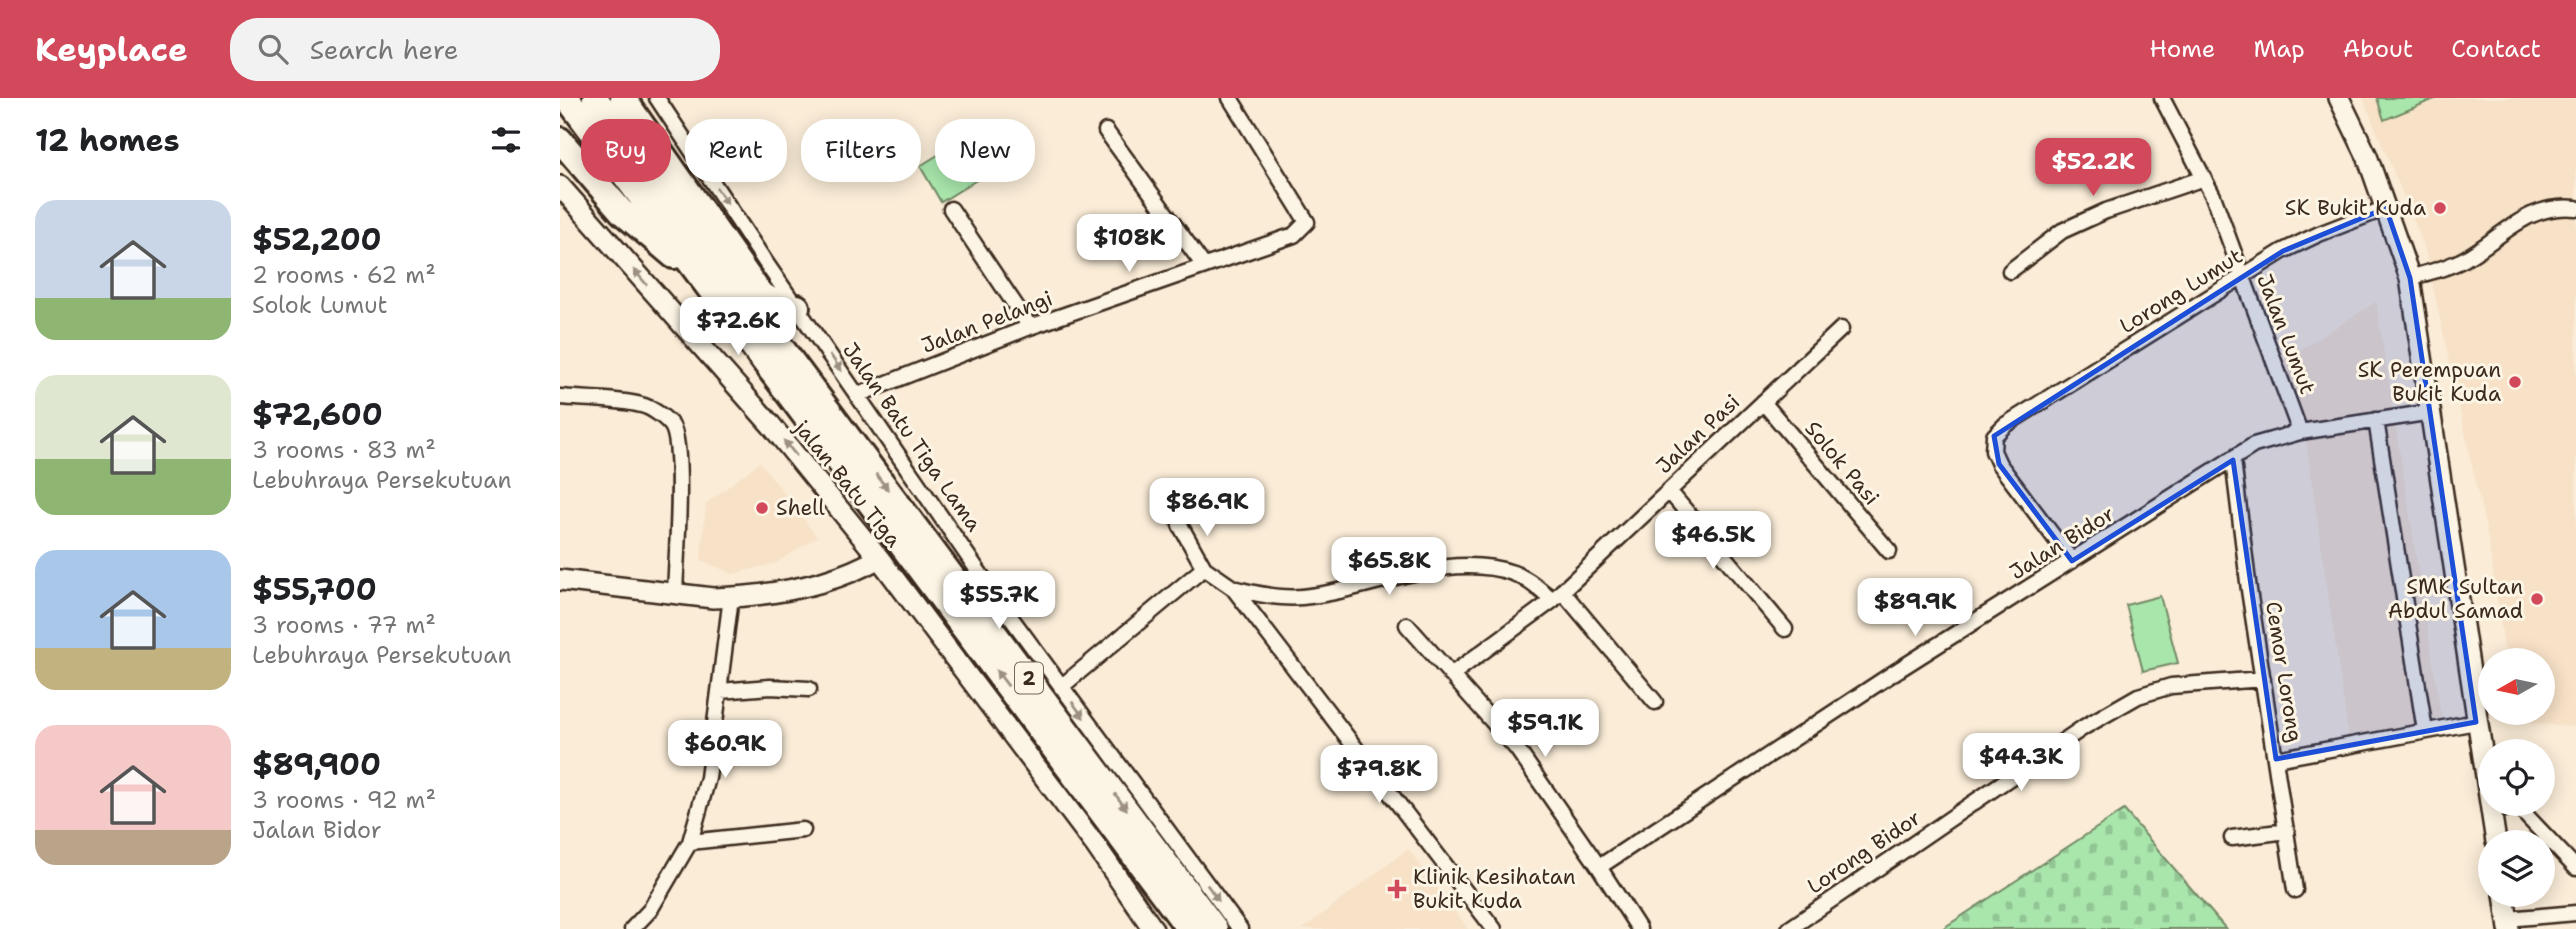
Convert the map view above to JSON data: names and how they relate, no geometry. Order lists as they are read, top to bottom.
{
  "streets": {
    "highway": ["2"],
    "street": [
      "Lorong Lumut",
      "Jalan Pelangi",
      "Jalan Lumut",
      "Jalan Pasi",
      "Jalan Batu Tiga Lama",
      "Solok Pasi",
      "jalan Batu Tiga",
      "Jalan Bidor",
      "Cemor Lorong",
      "Lorong Bidor"
    ]
  },
  "crossings": [
    ["Lorong Lumut", "Jalan Lumut"],
    ["Lorong Lumut", "Jalan Bidor"],
    ["Jalan Pelangi", "Jalan Batu Tiga Lama"],
    ["Jalan Lumut", "Jalan Bidor"],
    ["Jalan Pasi", "Solok Pasi"],
    ["Jalan Bidor", "Cemor Lorong"],
    ["Cemor Lorong", "Lorong Bidor"]
  ],
  "one_way": ["Jalan Batu Tiga Lama", "jalan Batu Tiga"],
  "places": {
    "other": [
      "SK Bukit Kuda",
      "SK Perempuan Bukit Kuda",
      "Shell",
      "SMK Sultan Abdul Samad"
    ],
    "health": ["Klinik Kesihatan Bukit Kuda"]
  },
  "north": "left",
  "page": {
    "header": "Keyplace",
    "search": "Search here",
    "nav": [
      "Home",
      "Map",
      "About",
      "Contact"
    ],
    "heading": "12 homes",
    "chip": [
      "Buy",
      "Rent",
      "Filters",
      "New"
    ],
    "price": [
      "$52.2K",
      "$108K",
      "$72.6K",
      "$86.9K",
      "$46.5K",
      "$65.8K",
      "$55.7K",
      "$89.9K",
      "$59.1K",
      "$60.9K",
      "$44.3K",
      "$79.8K"
    ],
    "list": [
      {
        "name": "$52,200",
        "note": "2 rooms · 62 m² · Solok Lumut"
      },
      {
        "name": "$72,600",
        "note": "3 rooms · 83 m² · Lebuhraya Persekutuan"
      },
      {
        "name": "$55,700",
        "note": "3 rooms · 77 m² · Lebuhraya Persekutuan"
      },
      {
        "name": "$89,900",
        "note": "3 rooms · 92 m² · Jalan Bidor"
      }
    ]
  }
}
